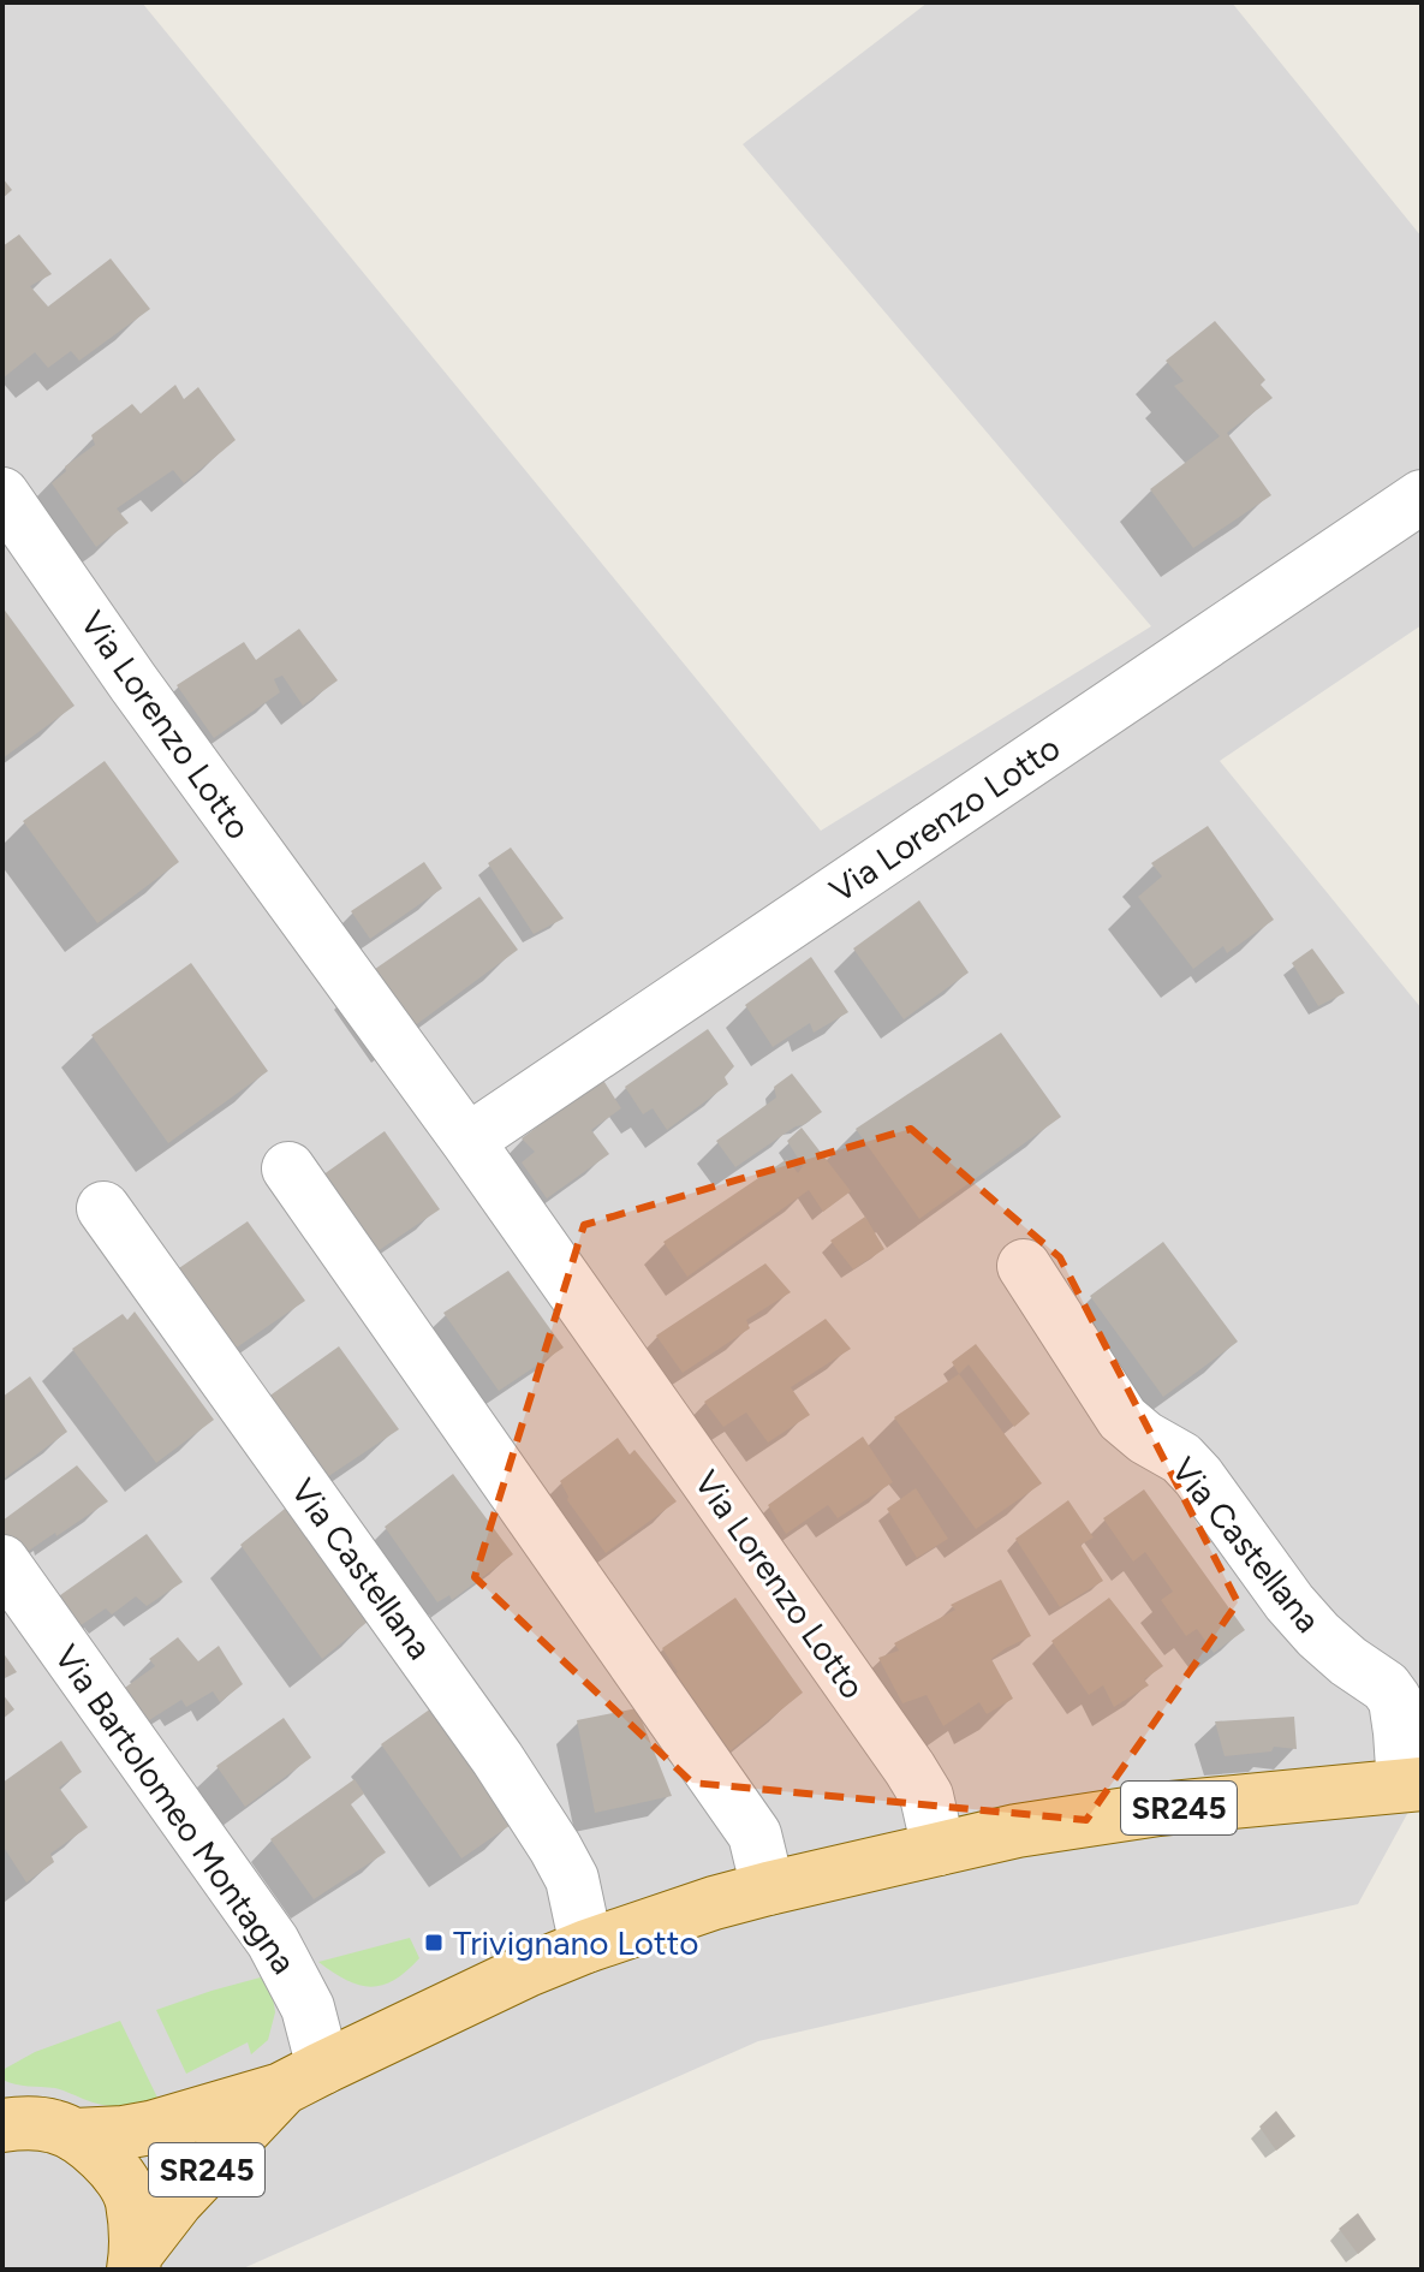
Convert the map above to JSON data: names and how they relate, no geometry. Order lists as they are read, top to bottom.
{
  "streets": {
    "main road": ["Via Castellana", "SR245"],
    "street": ["Via Lorenzo Lotto", "Via Bartolomeo Montagna"]
  },
  "crossings": [
    ["Via Lorenzo Lotto", "Via Castellana"],
    ["Via Castellana", "Via Bartolomeo Montagna"]
  ],
  "places": {
    "transit": ["Trivignano Lotto"]
  }
}
